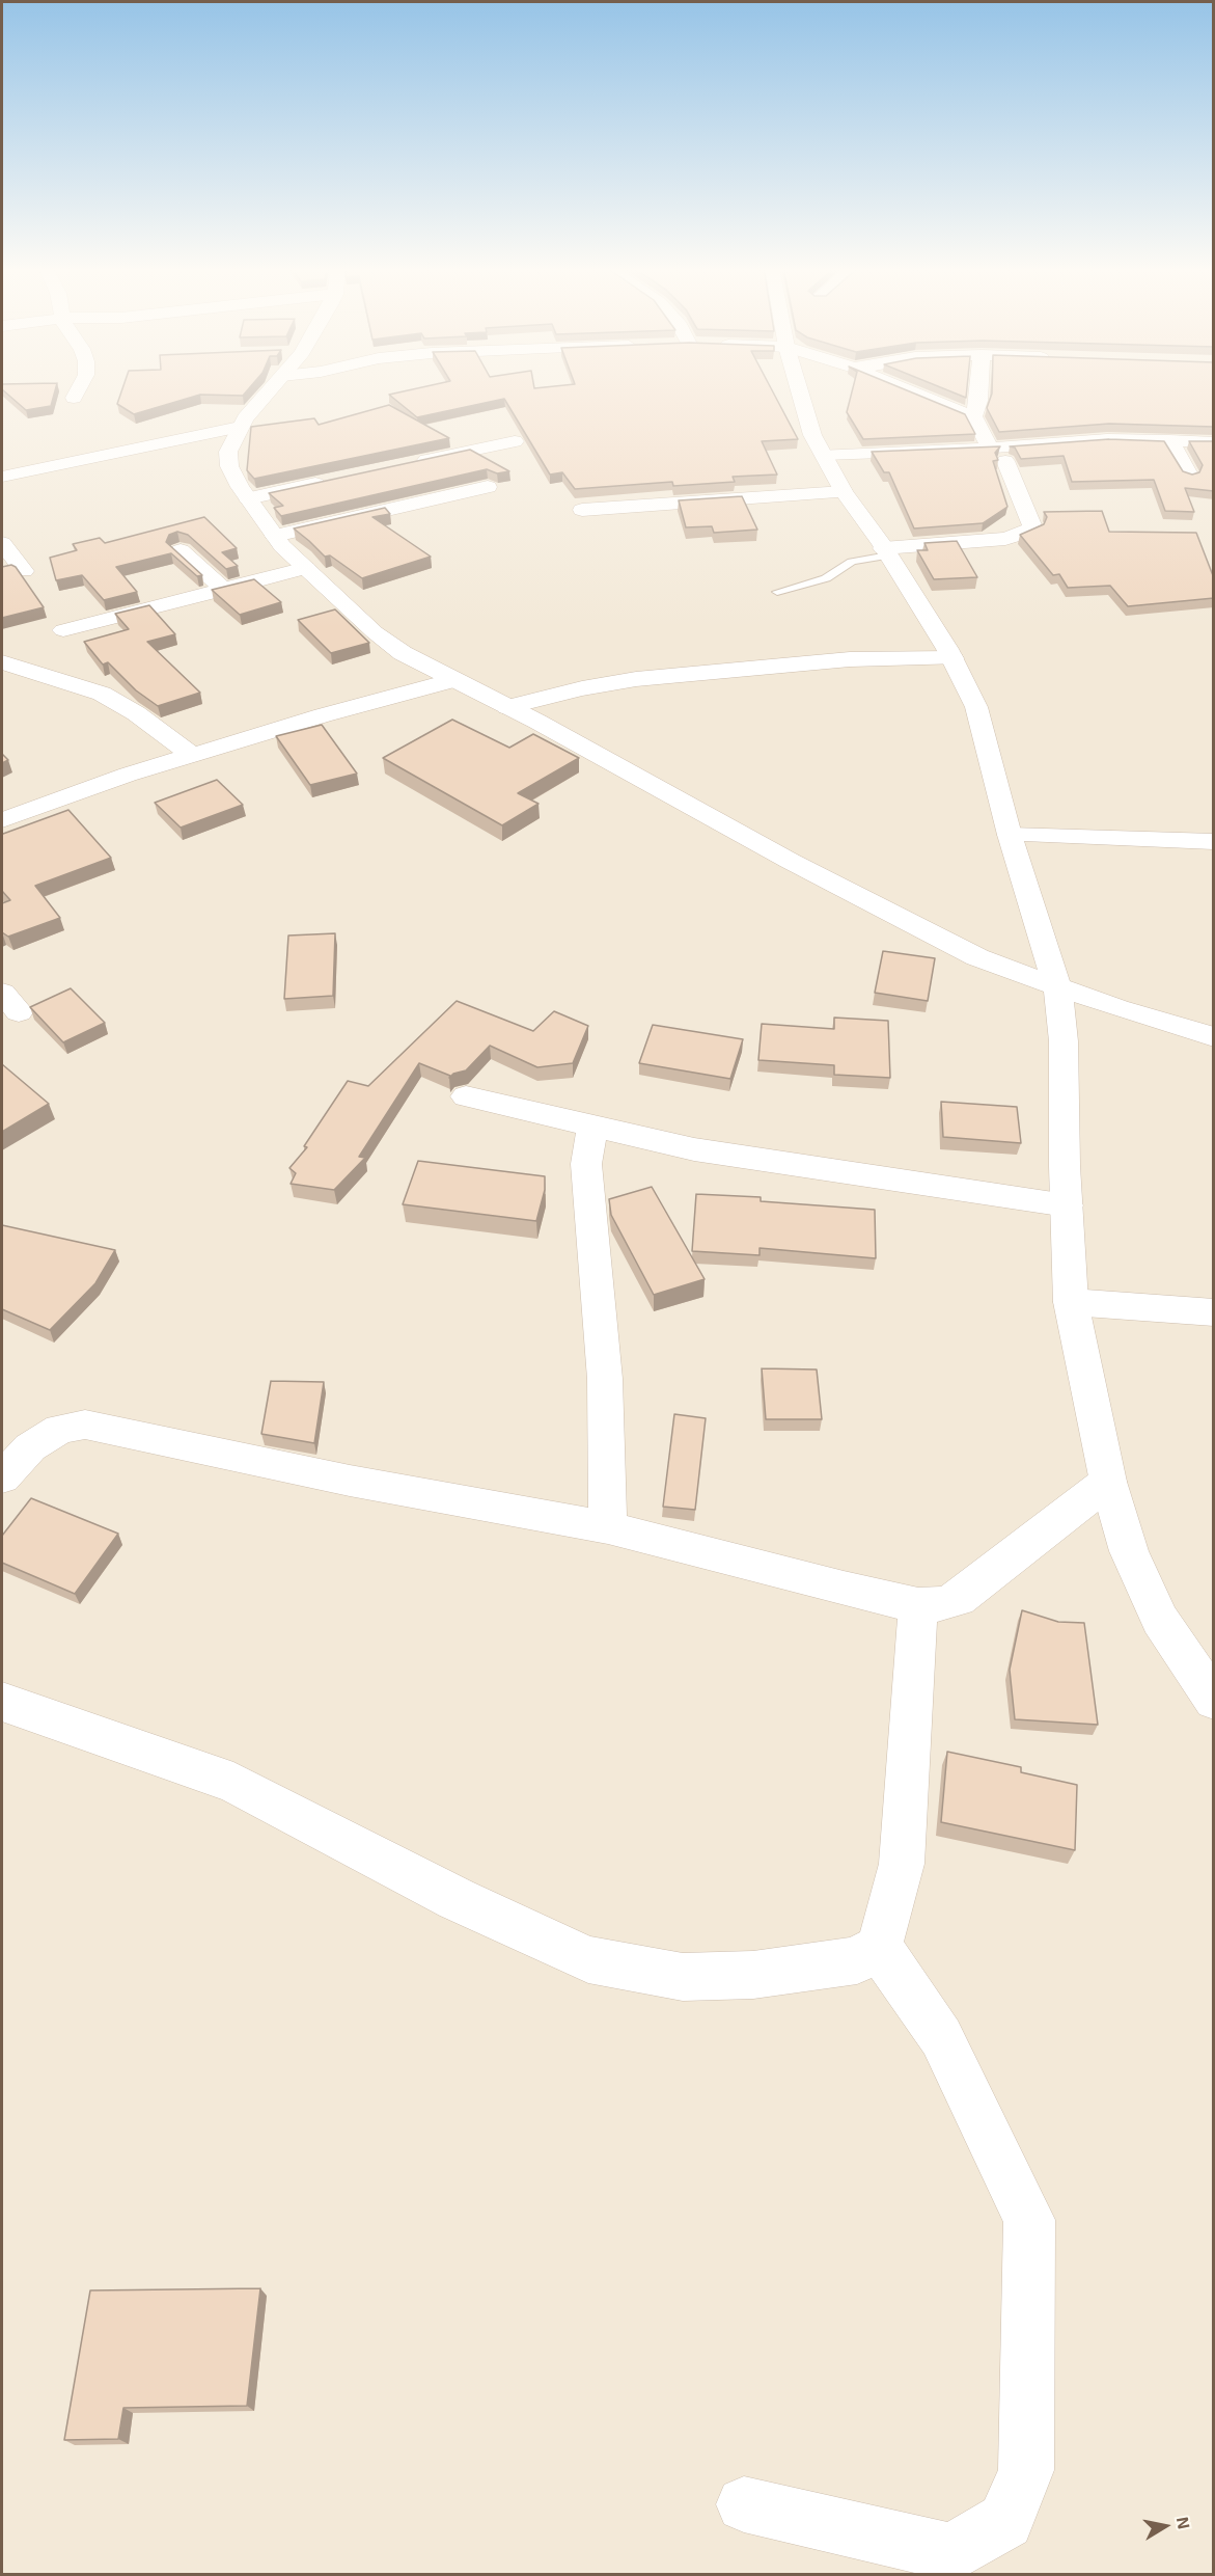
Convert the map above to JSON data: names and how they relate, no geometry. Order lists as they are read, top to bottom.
{
  "north": "right"
}
